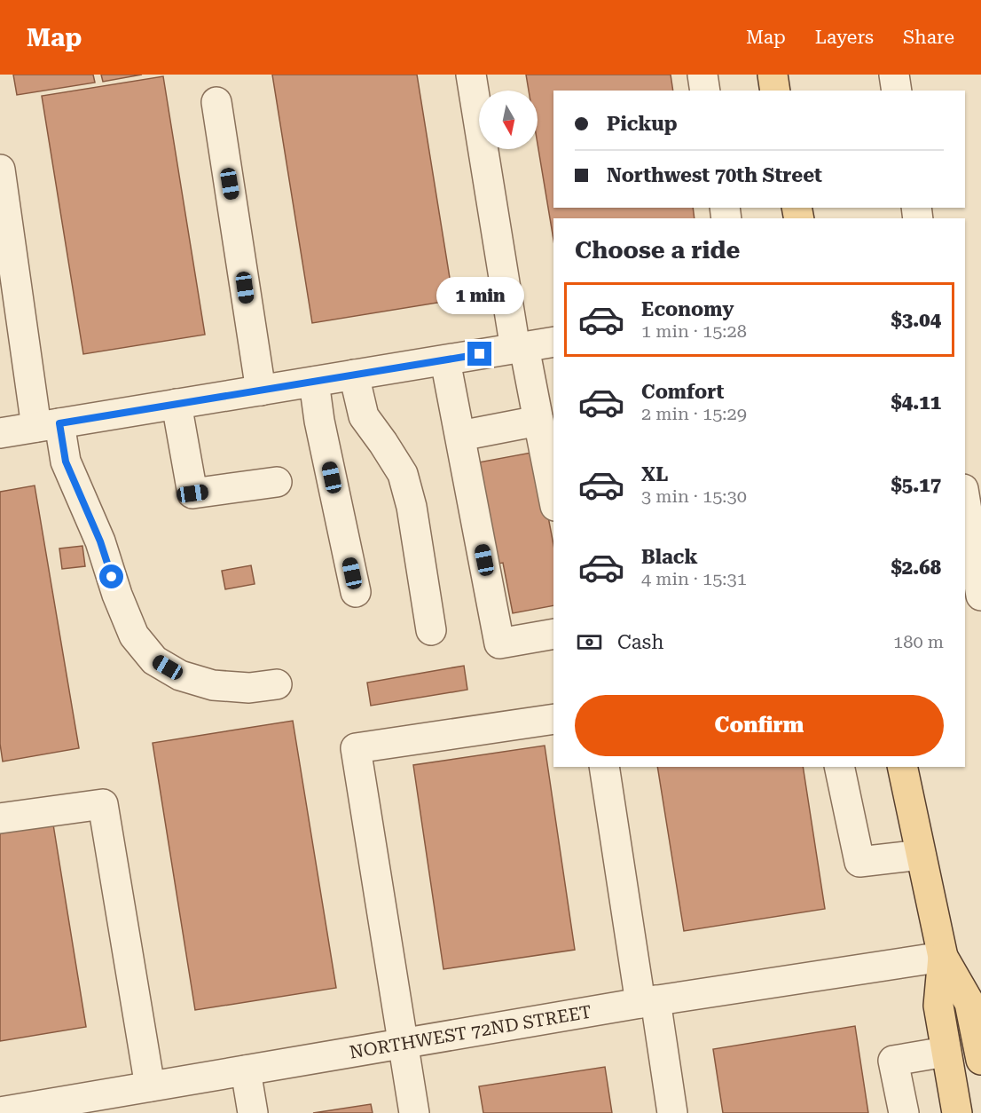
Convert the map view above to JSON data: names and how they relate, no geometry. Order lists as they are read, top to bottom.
{
  "streets": {
    "street": ["NORTHWEST 72ND STREET"]
  },
  "north": "bottom",
  "page": {
    "header": "Map",
    "nav": ["Map", "Layers", "Share"],
    "banner": ["Pickup", "Northwest 70th Street"],
    "heading": "Choose a ride",
    "bubble": "1 min",
    "list": [
      {
        "name": "Economy",
        "note": "1 min · 15:28",
        "value": "$3.04"
      },
      {
        "name": "Comfort",
        "note": "2 min · 15:29",
        "value": "$4.11"
      },
      {
        "name": "XL",
        "note": "3 min · 15:30",
        "value": "$5.17"
      },
      {
        "name": "Black",
        "note": "4 min · 15:31",
        "value": "$2.68"
      }
    ],
    "pay": ["Cash", "180 m"],
    "buttons": "Confirm"
  }
}
